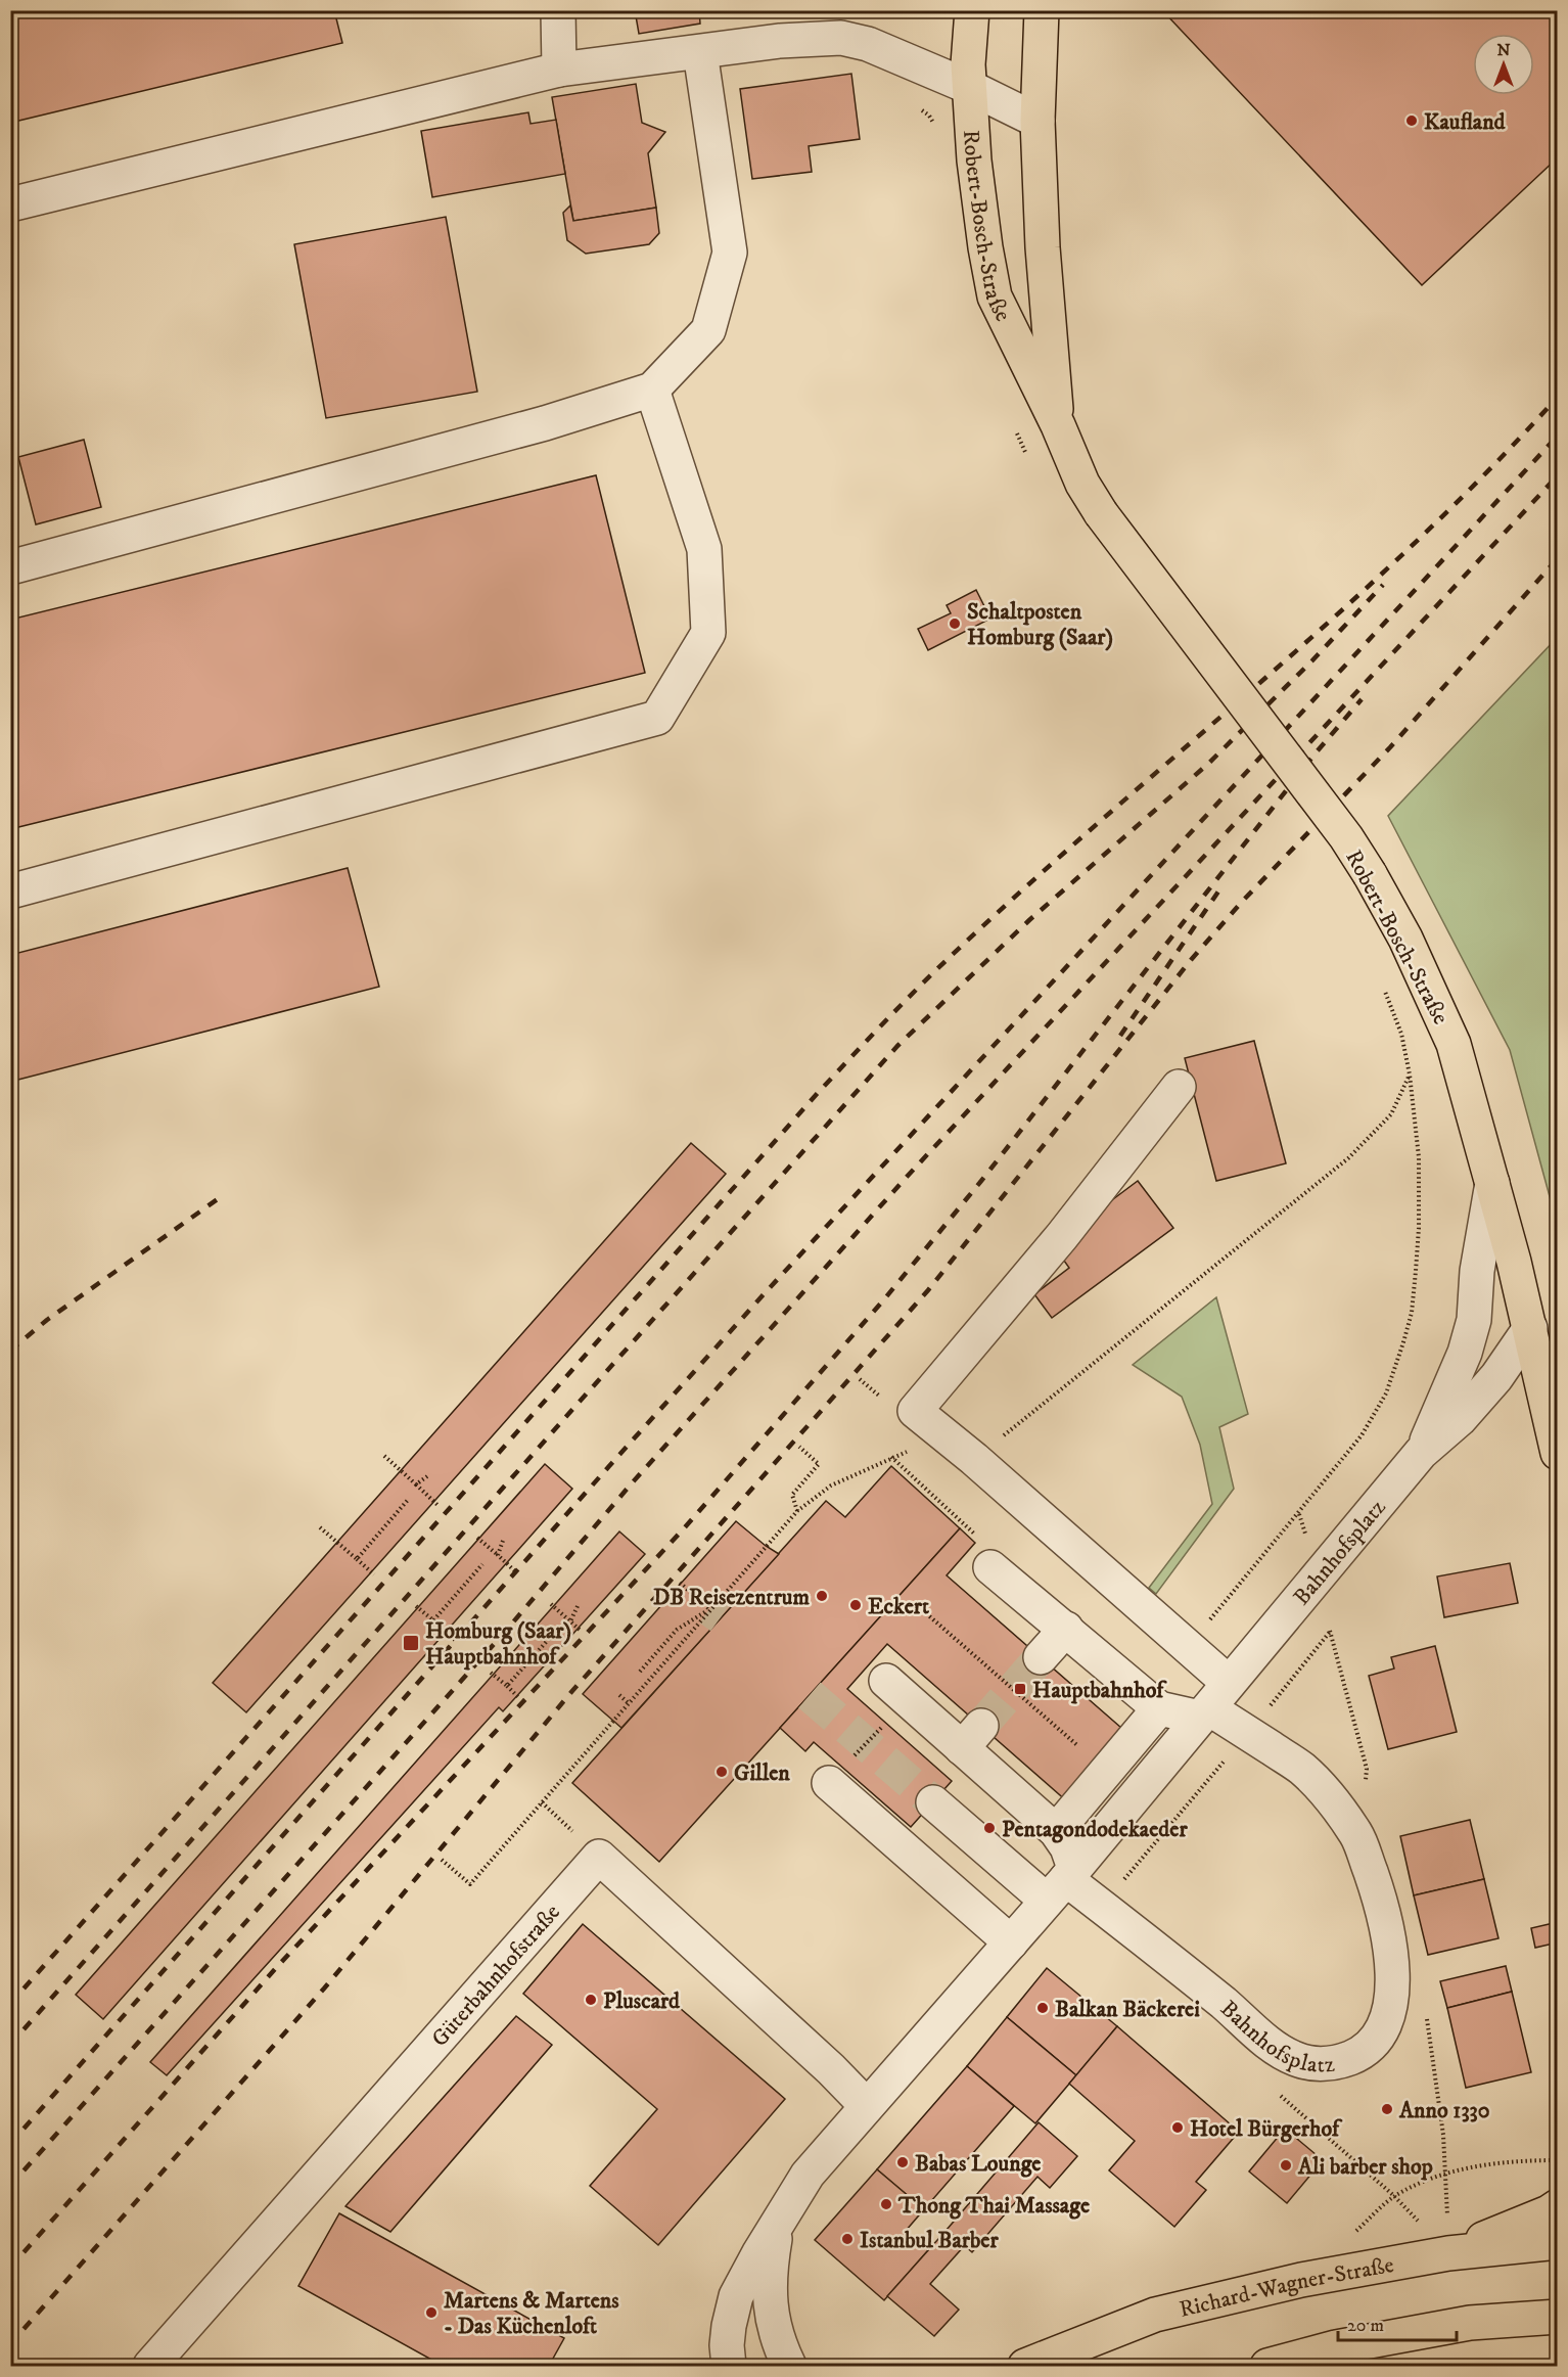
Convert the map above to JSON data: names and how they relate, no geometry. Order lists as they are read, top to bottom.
{
  "streets": {
    "main road": ["Robert-Bosch-Straße", "Richard-Wagner-Straße"],
    "street": ["Bahnhofsplatz", "Güterbahnhofstraße"]
  },
  "crossings": [
    ["Bahnhofsplatz", "Güterbahnhofstraße"]
  ],
  "places": {
    "other": [
      "Kaufland",
      "Schaltposten Homburg (Saar)",
      "DB Reisezentrum",
      "Eckert",
      "Gillen",
      "Pentagondodekaeder",
      "Pluscard",
      "Balkan Bäckerei",
      "Anno 1330",
      "Hotel Bürgerhof",
      "Babas Lounge",
      "Ali barber shop",
      "Thong Thai Massage",
      "Istanbul Barber",
      "Martens & Martens - Das Küchenloft"
    ],
    "transit": ["Homburg (Saar) Hauptbahnhof", "Hauptbahnhof"]
  },
  "scale_bar": "20 m",
  "north": "top"
}
